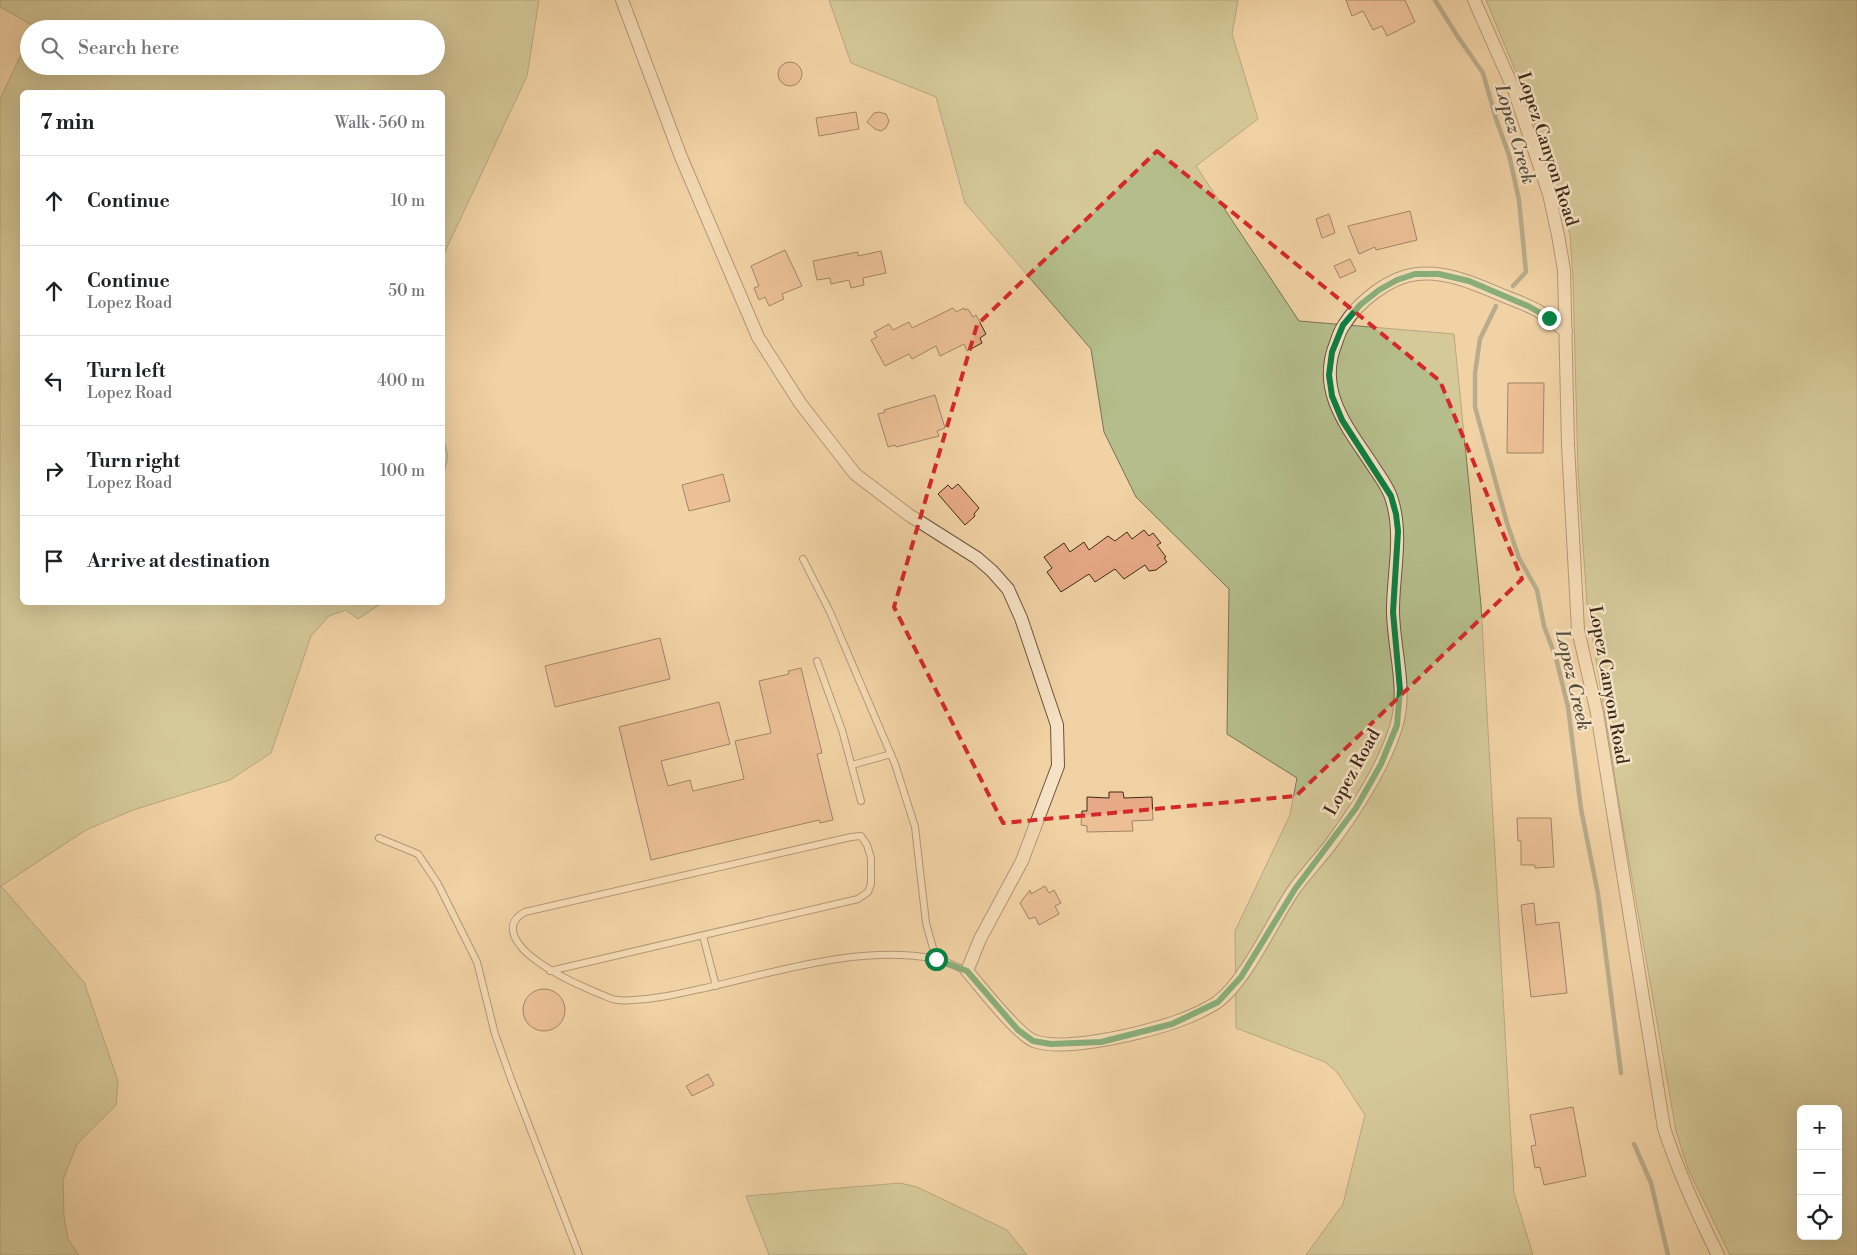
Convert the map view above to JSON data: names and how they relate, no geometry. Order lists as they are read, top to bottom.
{
  "streets": {
    "street": ["Lopez Canyon Road", "Lopez Road"]
  },
  "crossings": [
    ["Lopez Canyon Road", "Lopez Road"]
  ],
  "water": ["Lopez Creek"],
  "page": {
    "search": "Search here",
    "heading": ["7 min", "Walk · 560 m"],
    "list": [
      ["Continue", "10 m"],
      ["Continue", "Lopez Road", "50 m"],
      ["Turn left", "Lopez Road", "400 m"],
      ["Turn right", "Lopez Road", "100 m"],
      "Arrive at destination"
    ],
    "map_buttons": ["+", "−"]
  }
}
